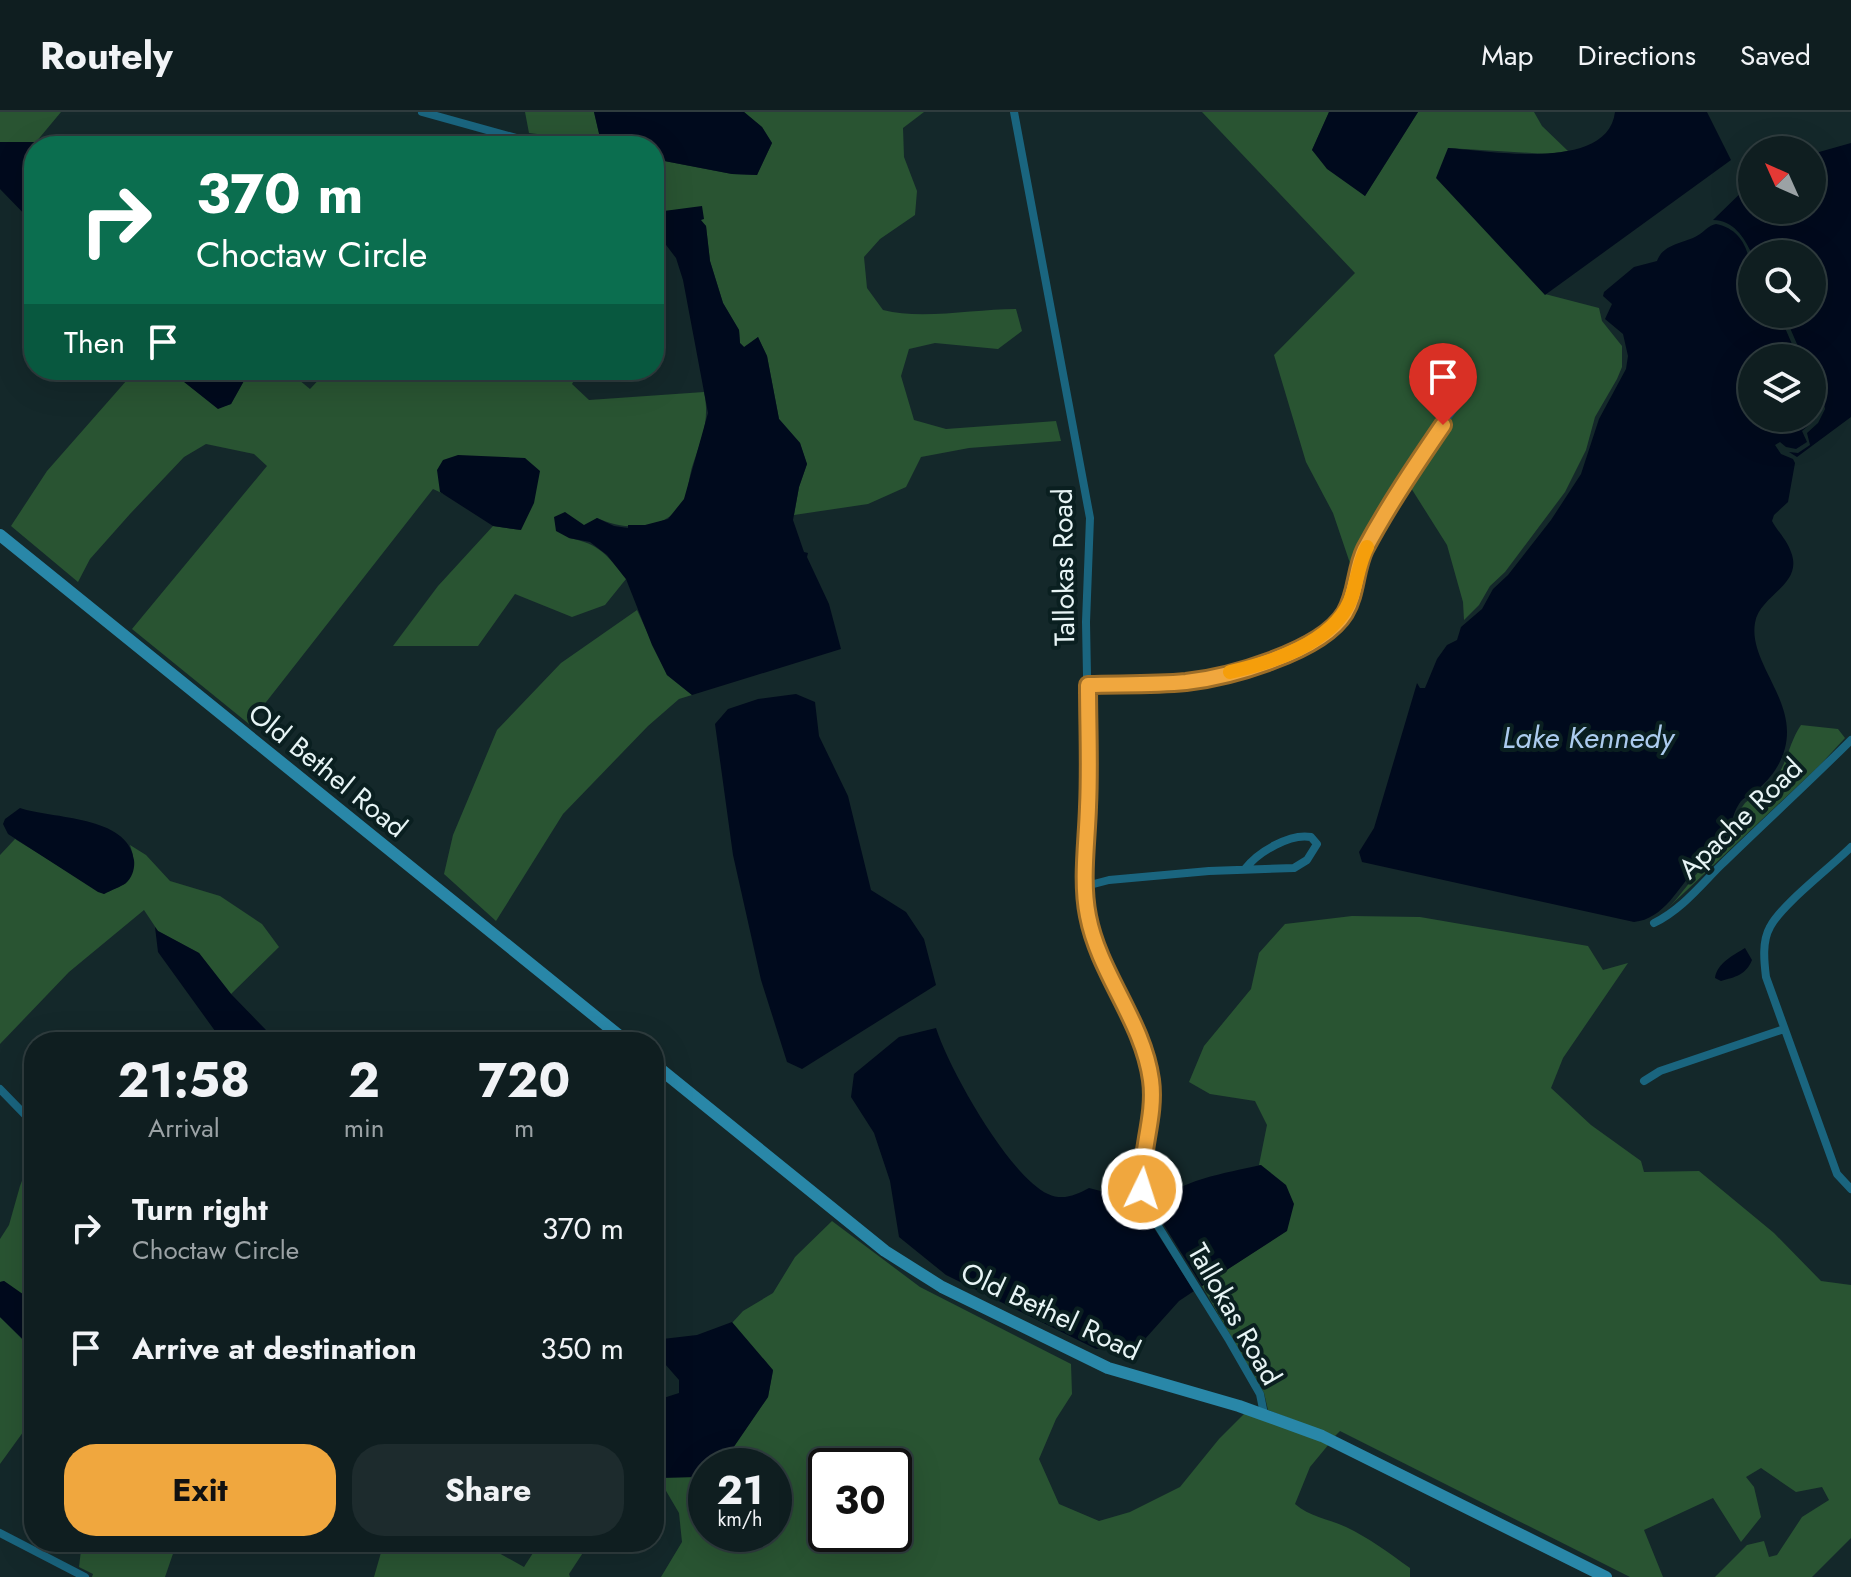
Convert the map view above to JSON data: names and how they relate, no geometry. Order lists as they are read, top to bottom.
{
  "streets": {
    "street": ["Tallokas Road", "Old Bethel Road", "Apache Road"]
  },
  "crossings": [
    ["Tallokas Road", "Old Bethel Road"]
  ],
  "water": ["Lake Kennedy"],
  "north": "top left",
  "page": {
    "header": "Routely",
    "nav": ["Map", "Directions", "Saved"],
    "turn": ["370 m", "Choctaw Circle"],
    "then": "Then",
    "eta": [
      "21:58",
      "Arrival",
      "2",
      "min",
      "720",
      "m"
    ],
    "list": [
      {
        "name": "Turn right",
        "note": "Choctaw Circle",
        "value": "370 m"
      },
      {
        "name": "Arrive at destination",
        "value": "350 m"
      }
    ],
    "buttons": ["Exit", "Share"],
    "speed": "21 km/h",
    "limit": "30"
  }
}
